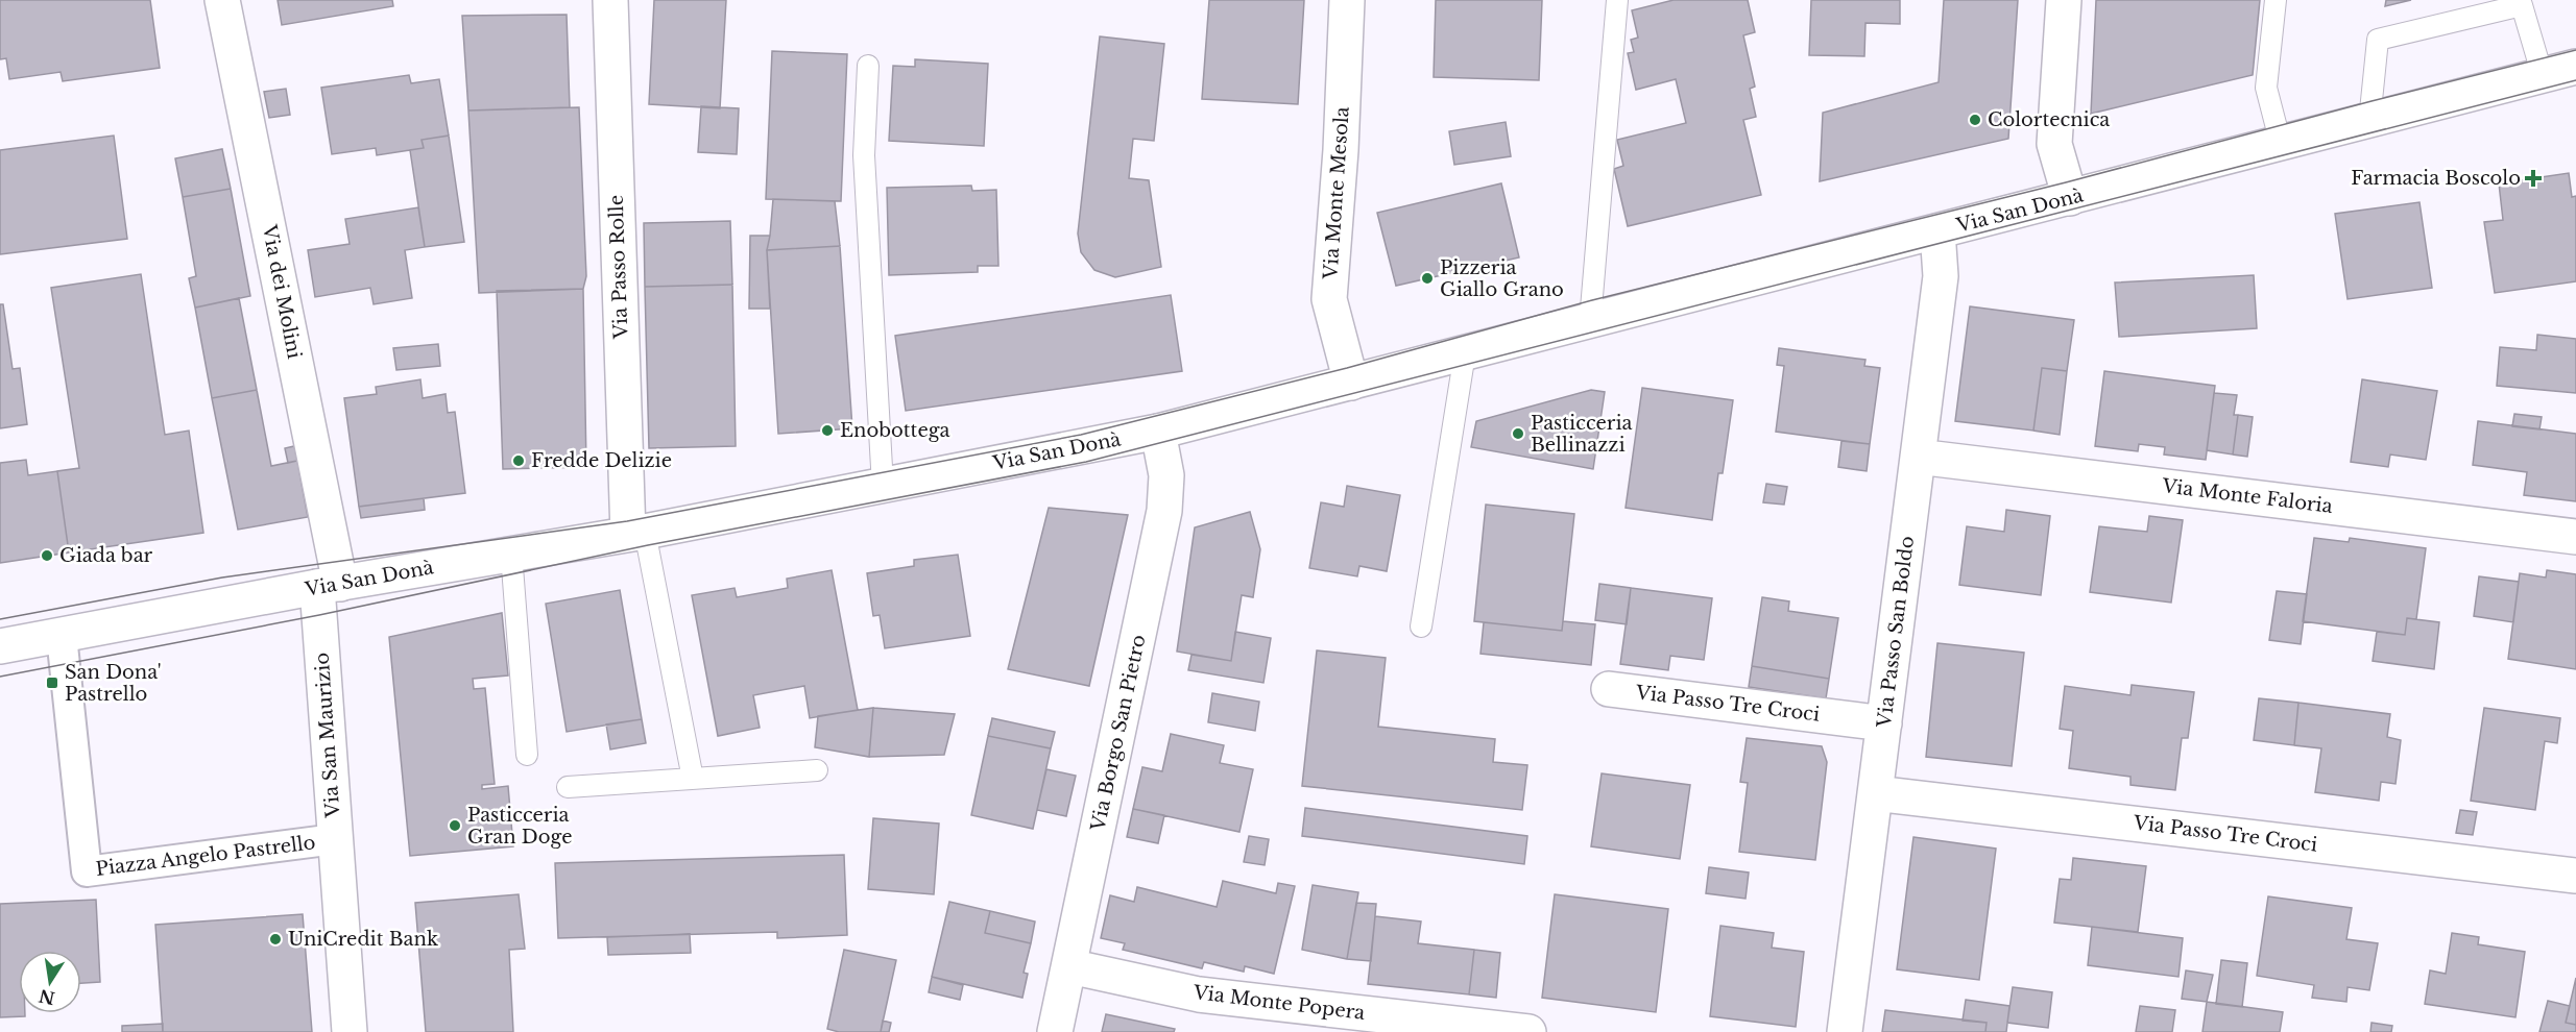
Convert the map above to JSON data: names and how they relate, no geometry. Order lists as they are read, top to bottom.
{
  "streets": {
    "street": [
      "Via Monte Mesola",
      "Via San Donà",
      "Via Passo Rolle",
      "Via dei Molini",
      "Via Monte Faloria",
      "Via Passo San Boldo",
      "Via Passo Tre Croci",
      "Via Borgo San Pietro",
      "Via San Maurizio",
      "Piazza Angelo Pastrello",
      "Via Monte Popera"
    ]
  },
  "crossings": [
    ["Via Monte Mesola", "Via San Donà"],
    ["Via San Donà", "Via Passo Rolle"],
    ["Via San Donà", "Via dei Molini"],
    ["Via San Donà", "Via Passo San Boldo"],
    ["Via San Donà", "Via Borgo San Pietro"],
    ["Via San Donà", "Via San Maurizio"],
    ["Via San Donà", "Piazza Angelo Pastrello"],
    ["Via dei Molini", "Via San Maurizio"],
    ["Via Monte Faloria", "Via Passo San Boldo"],
    ["Via Passo San Boldo", "Via Passo Tre Croci"],
    ["Via Borgo San Pietro", "Via Monte Popera"],
    ["Via San Maurizio", "Piazza Angelo Pastrello"]
  ],
  "places": {
    "other": [
      "Colortecnica",
      "Pizzeria Giallo Grano",
      "Enobottega",
      "Pasticceria Bellinazzi",
      "Fredde Delizie",
      "Giada bar",
      "Pasticceria Gran Doge",
      "UniCredit Bank"
    ],
    "health": ["Farmacia Boscolo"],
    "transit": ["San Dona' Pastrello"]
  },
  "north": "bottom"
}
